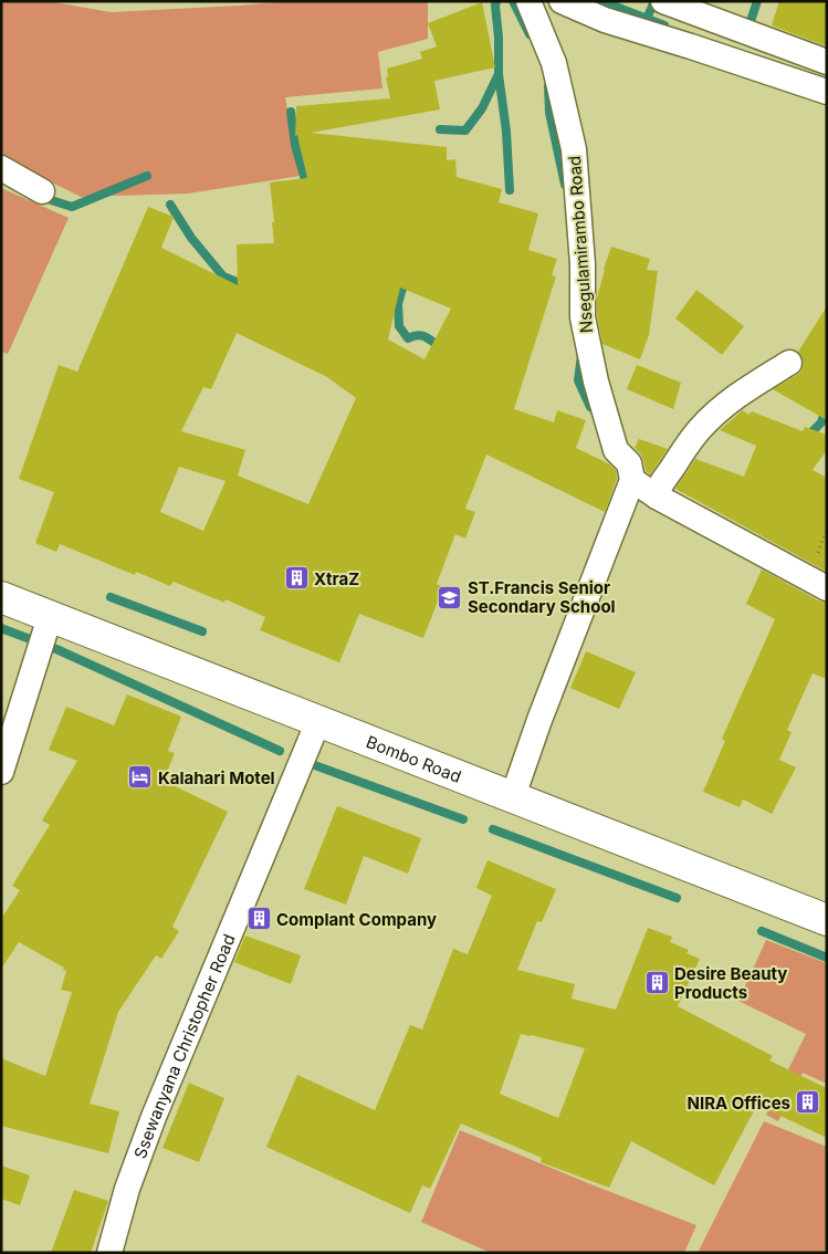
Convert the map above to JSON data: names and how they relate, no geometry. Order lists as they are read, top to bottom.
{
  "streets": {
    "main road": ["Bombo Road"],
    "street": ["Nsegulamirambo Road", "Ssewanyana Christopher Road"]
  },
  "crossings": [
    ["Bombo Road", "Ssewanyana Christopher Road"]
  ],
  "places": {
    "building": [
      "XtraZ",
      "Complant Company",
      "Desire Beauty Products",
      "NIRA Offices"
    ],
    "school or university": ["ST.Francis Senior Secondary School"],
    "hotel": ["Kalahari Motel"]
  }
}
